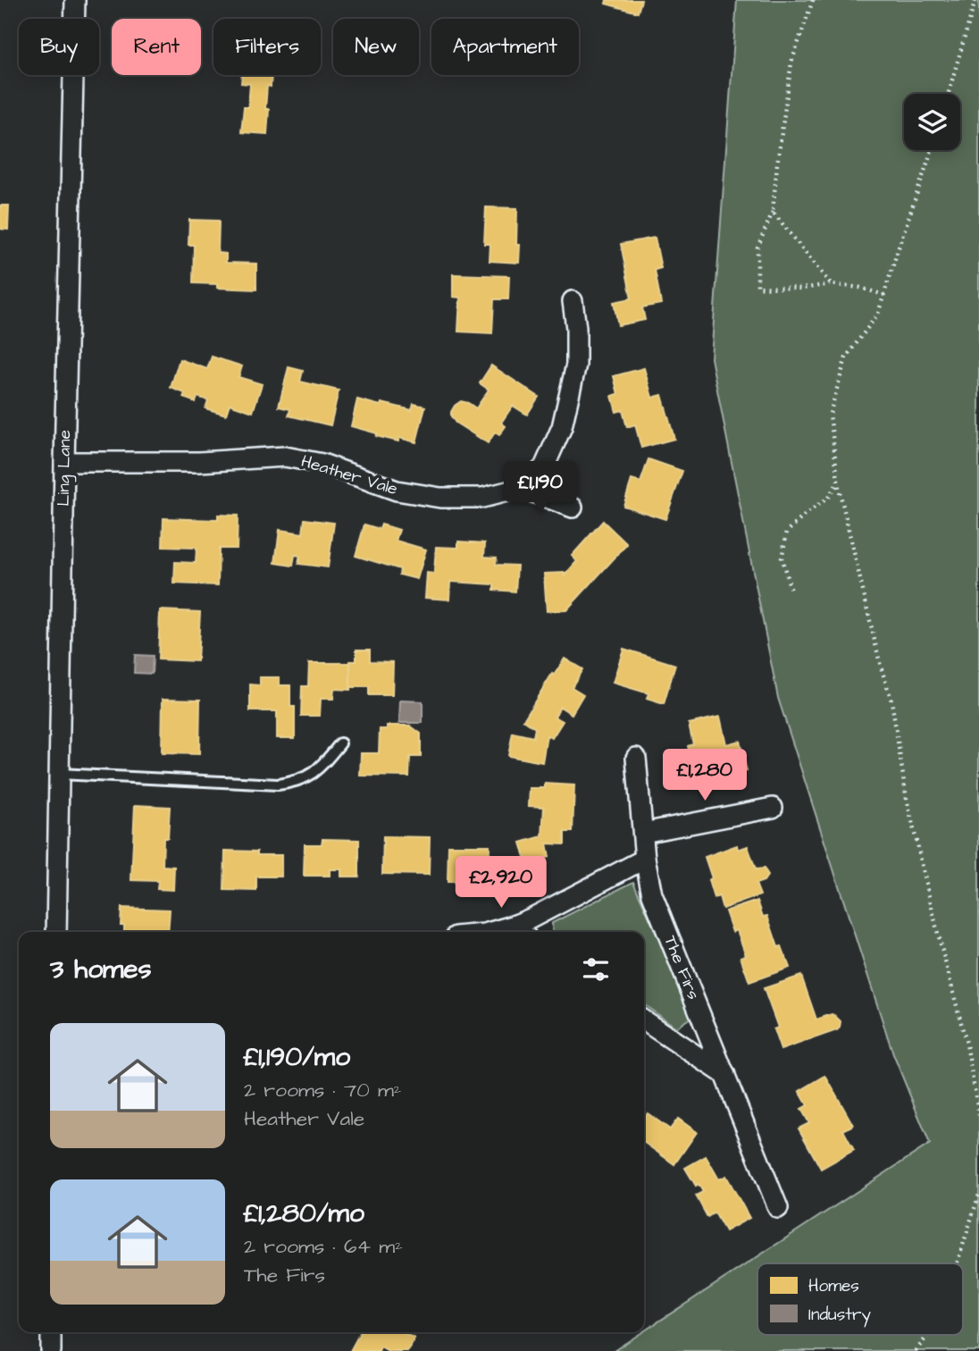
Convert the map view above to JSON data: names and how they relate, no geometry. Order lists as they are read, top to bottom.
{
  "streets": {
    "street": ["Ling Lane", "Heather Vale", "The Firs"]
  },
  "crossings": [
    ["Ling Lane", "Heather Vale"]
  ],
  "legend": ["Homes", "Industry"],
  "page": {
    "chip": [
      "Buy",
      "Rent",
      "Filters",
      "New",
      "Apartment"
    ],
    "price": ["£1,190", "£1,280", "£2,920"],
    "heading": "3 homes",
    "list": [
      {
        "name": "£1,190/mo",
        "note": "2 rooms · 70 m² · Heather Vale"
      },
      {
        "name": "£1,280/mo",
        "note": "2 rooms · 64 m² · The Firs"
      }
    ]
  }
}
